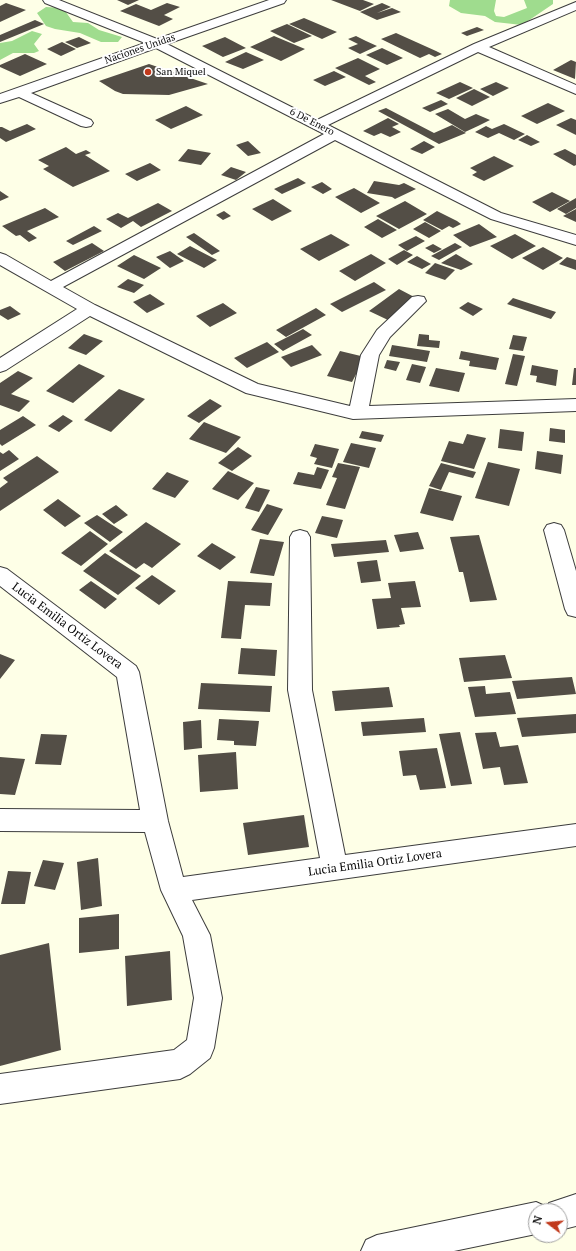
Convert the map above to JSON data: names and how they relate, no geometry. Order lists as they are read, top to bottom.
{
  "streets": {
    "street": ["Naciones Unidas", "6 De Enero", "Lucia Emilia Ortiz Lovera"]
  },
  "crossings": [
    ["Naciones Unidas", "6 De Enero"]
  ],
  "places": ["San Miquel"],
  "north": "left"
}
